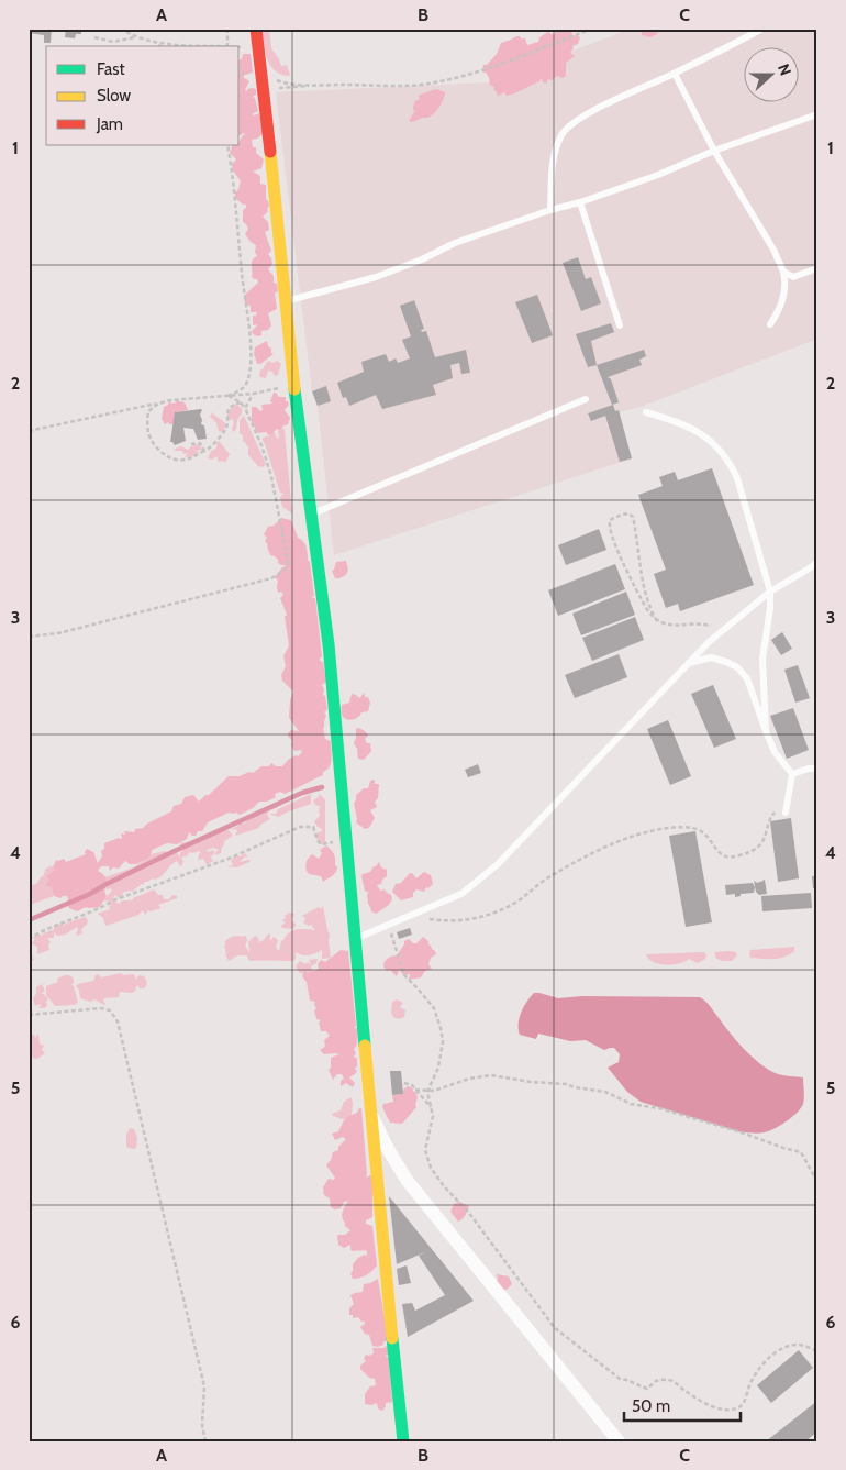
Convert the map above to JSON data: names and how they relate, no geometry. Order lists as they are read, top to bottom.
{
  "legend": ["Fast", "Slow", "Jam"],
  "scale_bar": "50 m",
  "north": "right",
  "grid": {
    "columns": ["A", "B", "C"],
    "rows": [
      "1",
      "2",
      "3",
      "4",
      "5",
      "6"
    ]
  }
}
